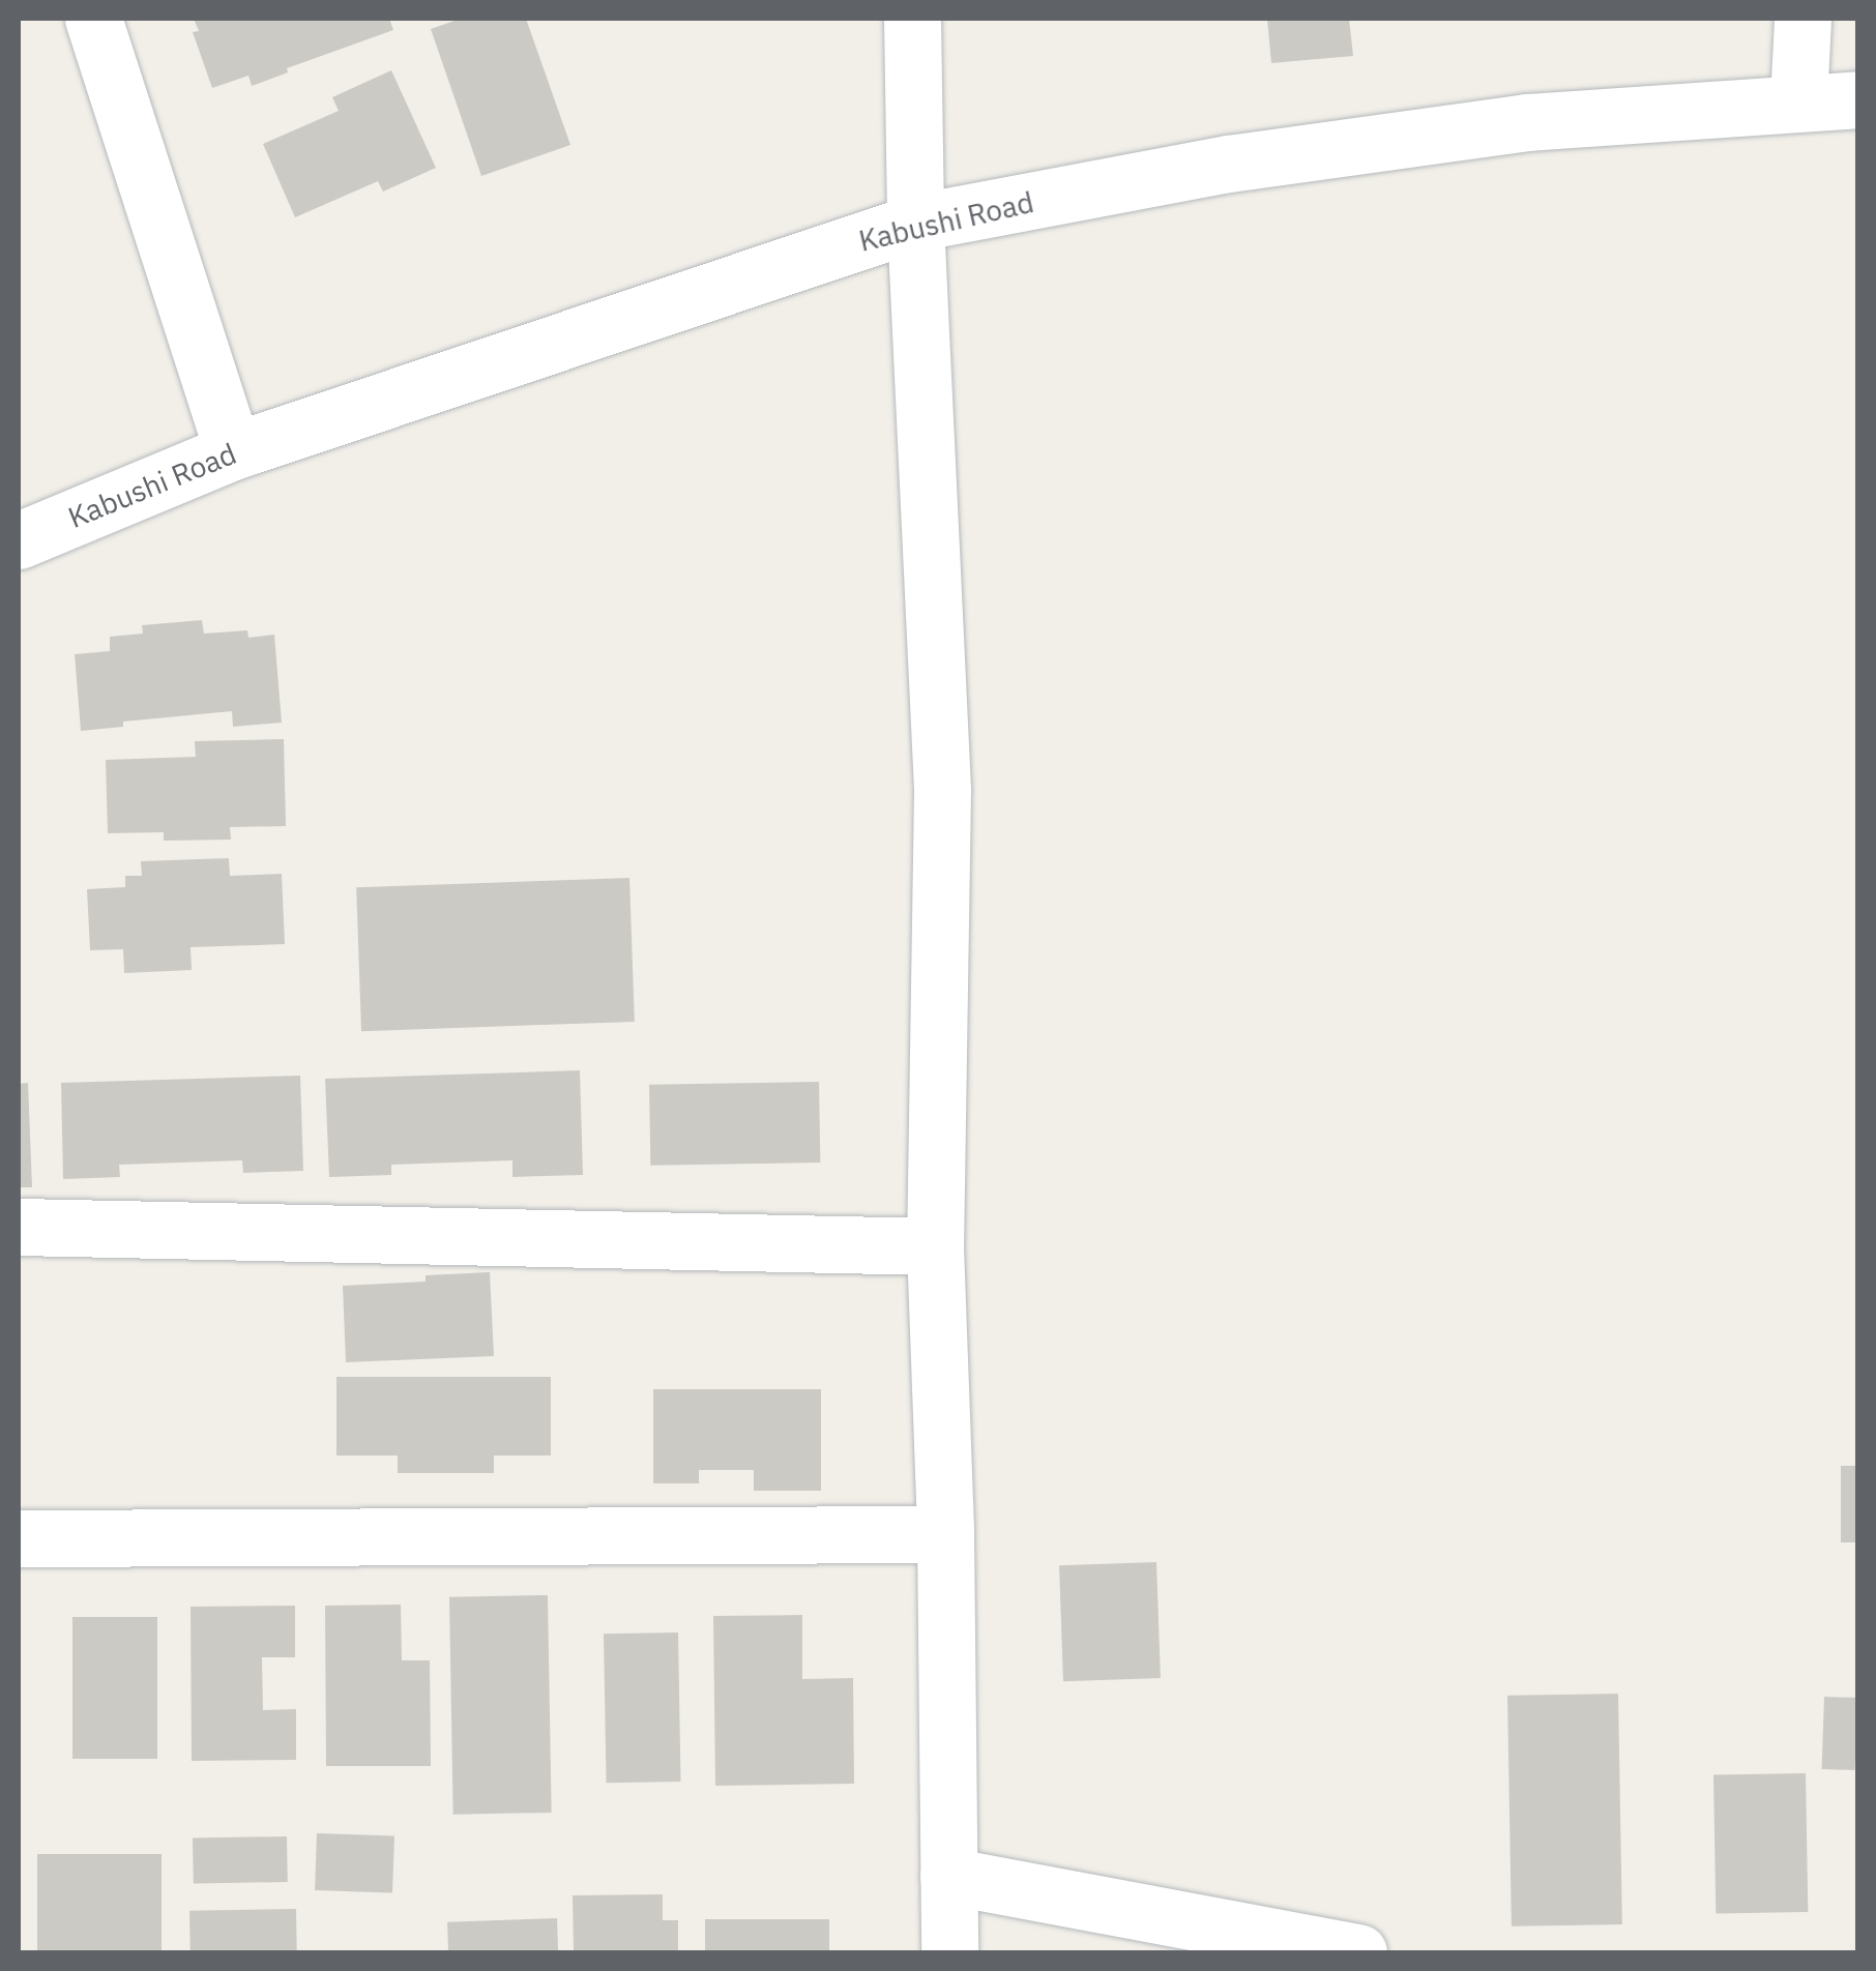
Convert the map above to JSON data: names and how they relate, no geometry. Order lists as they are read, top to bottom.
{
  "streets": {
    "street": ["Kabushi Road"]
  }
}
